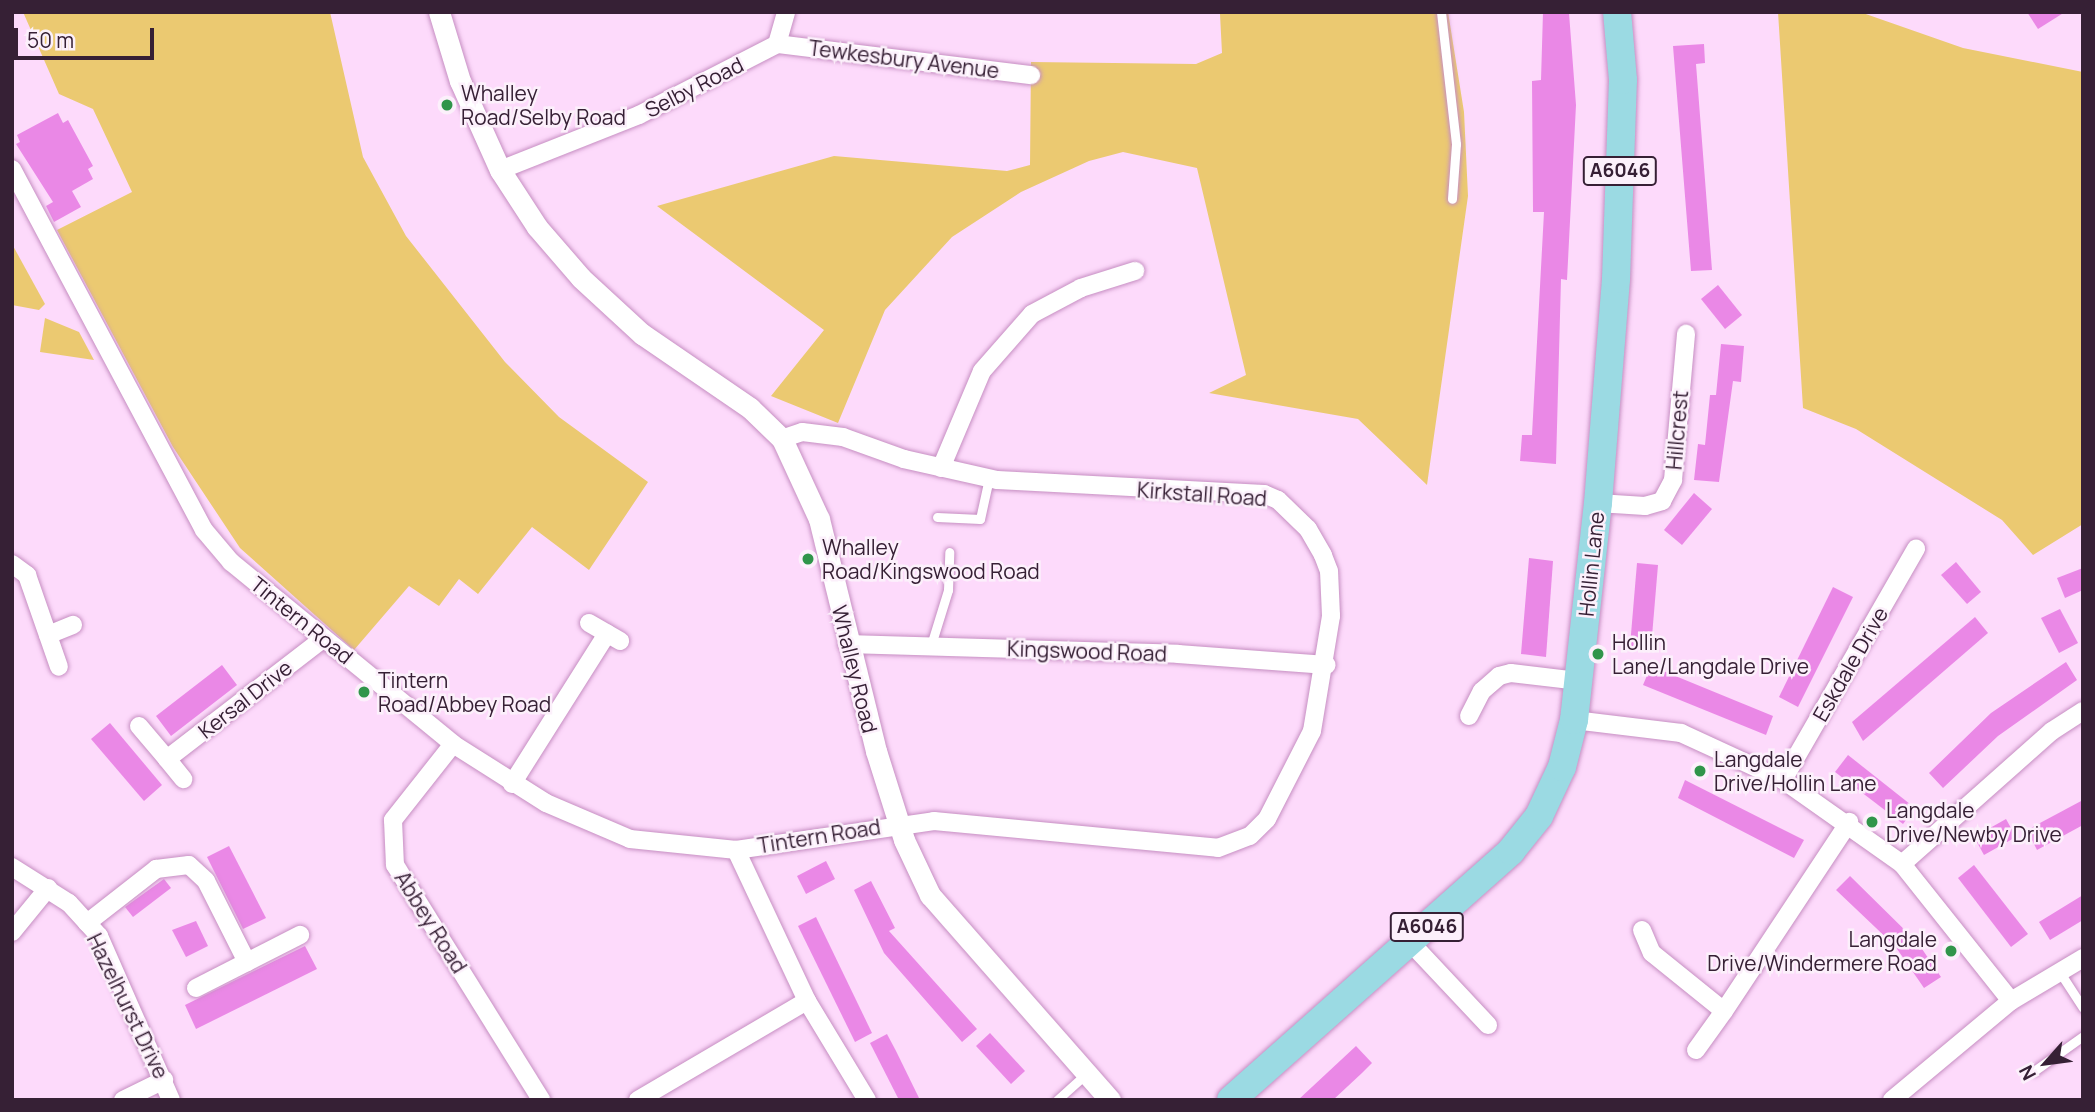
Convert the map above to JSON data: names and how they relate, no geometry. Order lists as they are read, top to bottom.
{
  "streets": {
    "main road": ["A6046", "Hollin Lane"],
    "street": [
      "Tewkesbury Avenue",
      "Selby Road",
      "Hillcrest",
      "Kirkstall Road",
      "Tintern Road",
      "Kingswood Road",
      "Eskdale Drive",
      "Whalley Road",
      "Kersal Drive",
      "Abbey Road",
      "Hazelhurst Drive"
    ]
  },
  "crossings": [
    ["Tewkesbury Avenue", "Selby Road"],
    ["Selby Road", "Whalley Road"],
    ["Hillcrest", "Hollin Lane"],
    ["Kirkstall Road", "Tintern Road"],
    ["Kirkstall Road", "Kingswood Road"],
    ["Kirkstall Road", "Whalley Road"],
    ["Tintern Road", "Whalley Road"],
    ["Tintern Road", "Kersal Drive"],
    ["Tintern Road", "Abbey Road"],
    ["Kingswood Road", "Whalley Road"]
  ],
  "places": [
    "Whalley Road/Selby Road",
    "Whalley Road/Kingswood Road",
    "Hollin Lane/Langdale Drive",
    "Tintern Road/Abbey Road",
    "Langdale Drive/Hollin Lane",
    "Langdale Drive/Newby Drive",
    "Langdale Drive/Windermere Road"
  ],
  "scale_bar": "50 m",
  "north": "bottom left"
}
